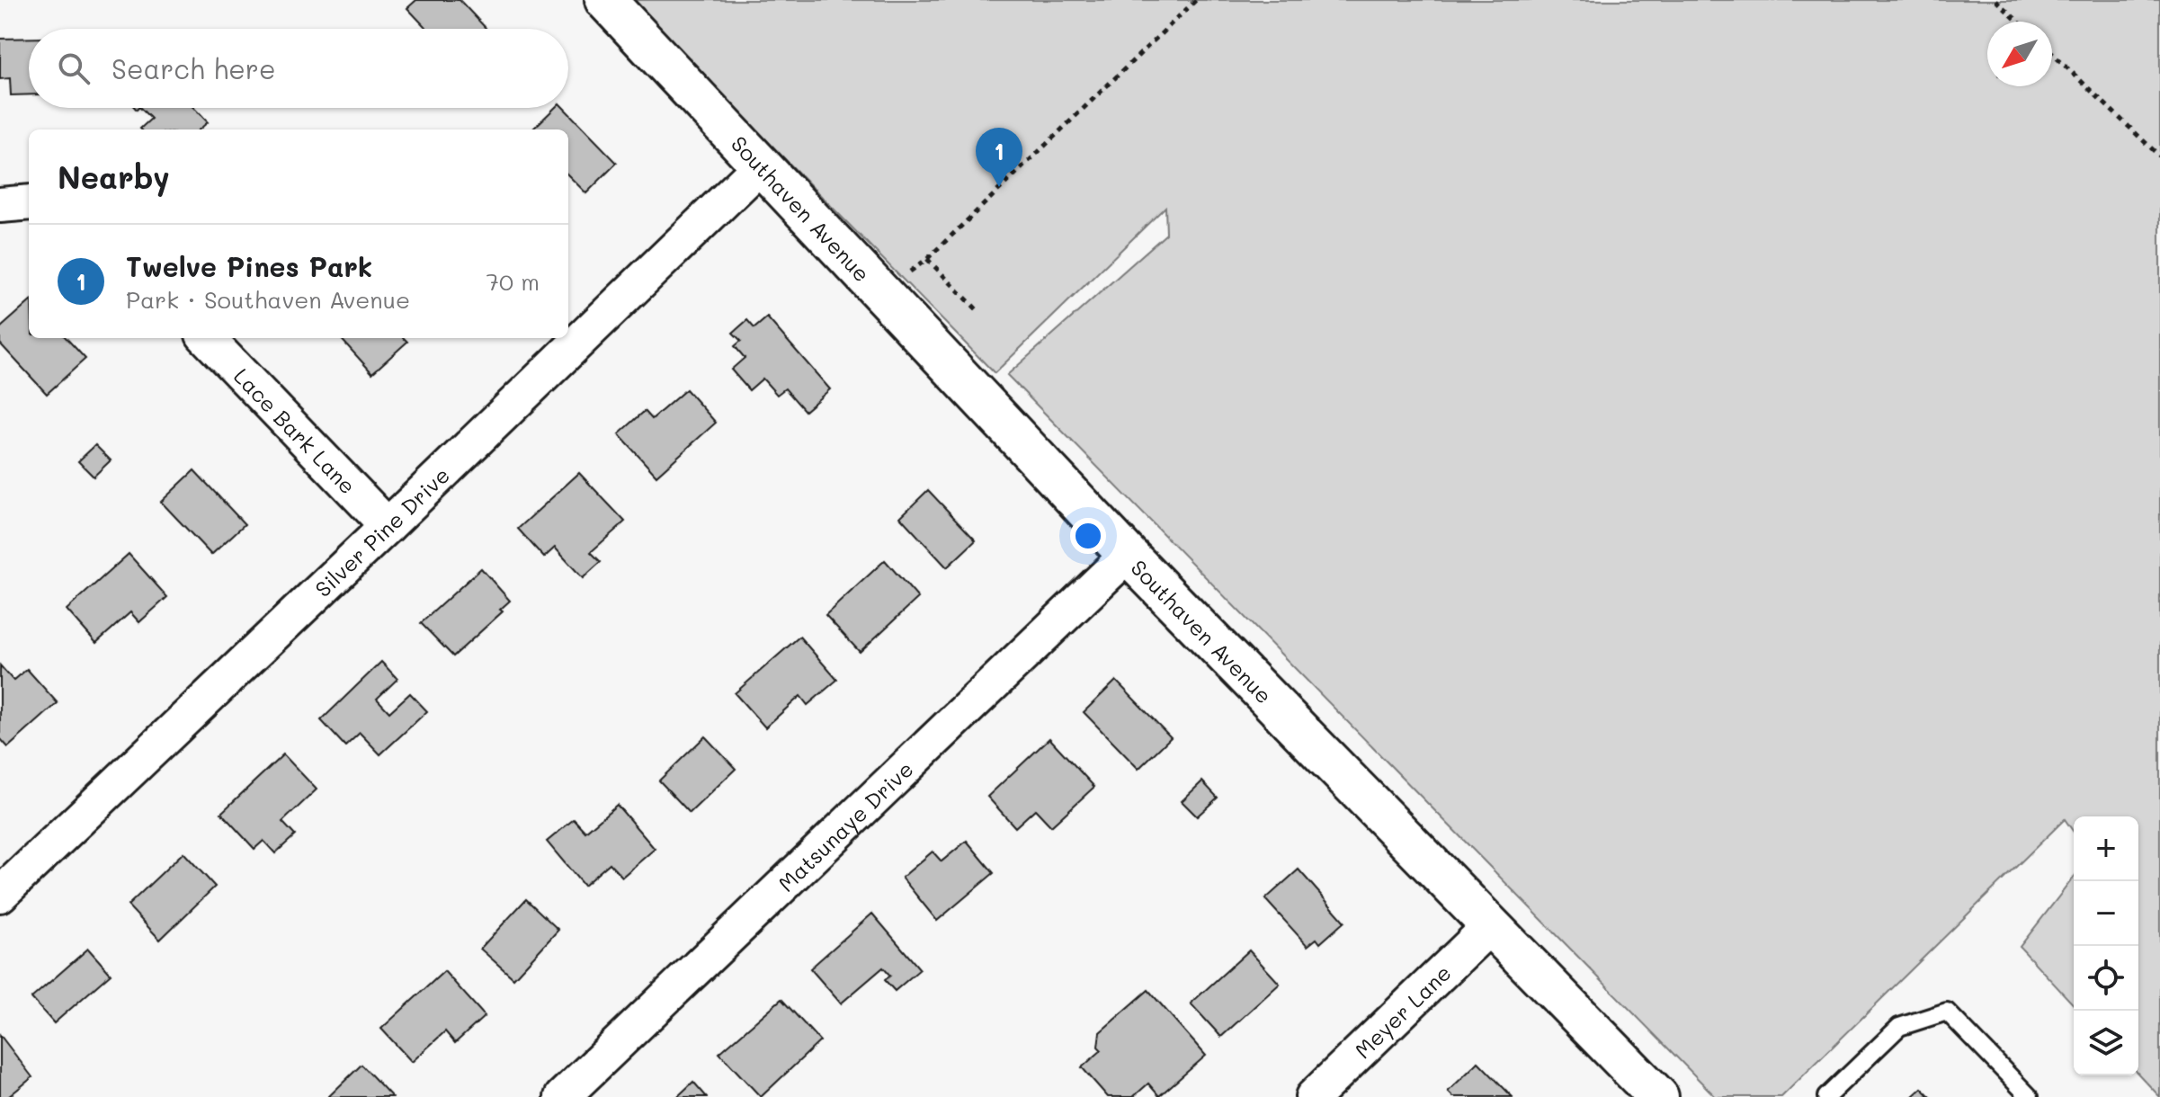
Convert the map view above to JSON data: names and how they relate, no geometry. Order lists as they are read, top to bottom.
{
  "streets": {
    "street": [
      "Southaven Avenue",
      "Lace Bark Lane",
      "Silver Pine Drive",
      "Matsunaye Drive",
      "Meyer Lane"
    ]
  },
  "crossings": [
    ["Southaven Avenue", "Silver Pine Drive"],
    ["Southaven Avenue", "Matsunaye Drive"],
    ["Southaven Avenue", "Meyer Lane"],
    ["Lace Bark Lane", "Silver Pine Drive"]
  ],
  "north": "bottom left",
  "page": {
    "search": "Search here",
    "pins": "1",
    "heading": "Nearby",
    "list": [
      {
        "mark": "1",
        "name": "Twelve Pines Park",
        "note": "Park · Southaven Avenue",
        "value": "70 m"
      }
    ],
    "map_buttons": ["+", "−"]
  }
}
